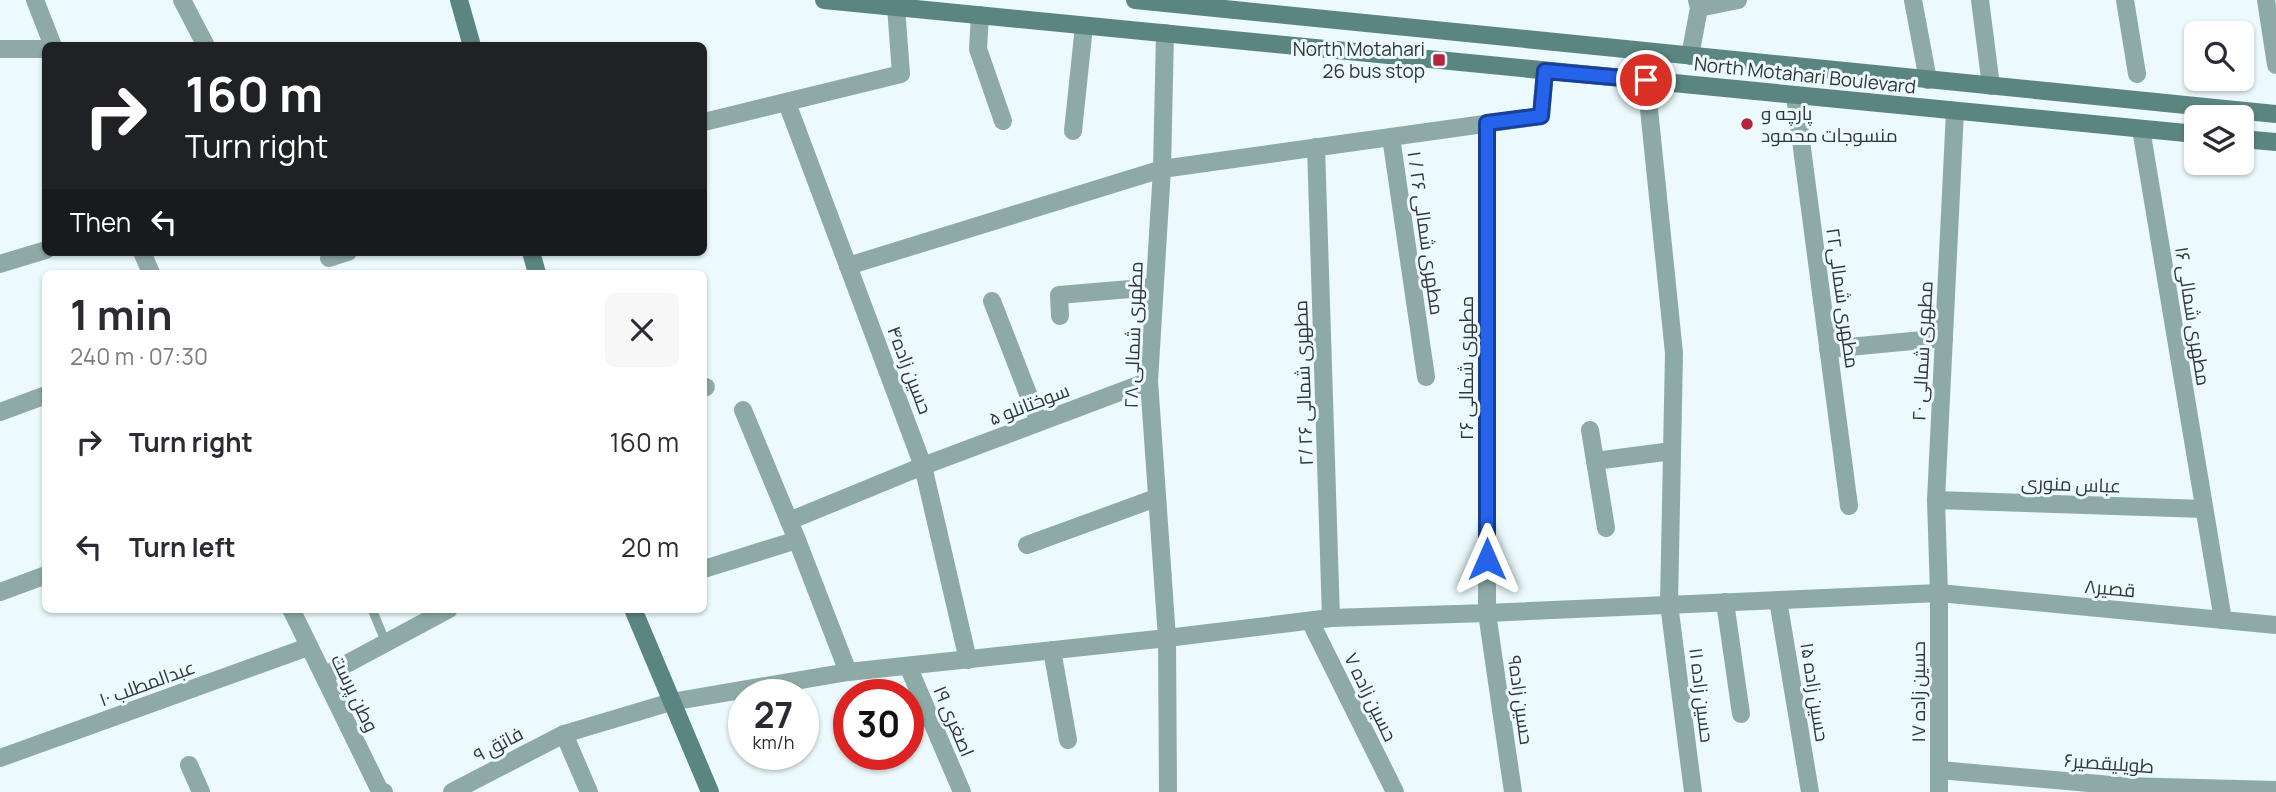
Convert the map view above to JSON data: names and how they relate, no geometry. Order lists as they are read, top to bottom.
{
  "streets": {
    "main road": ["North Motahari Boulevard"],
    "street": [
      "مطهری شمالی ۲۶ / ۱",
      "مطهری شمالی۲۲",
      "مطهری شمالی ۱۶",
      "مطهری شمالی ۲۸",
      "مطهری شمالی ۲۰",
      "مطهری شمالی ۲۶",
      "حسین زاده۴",
      "مطهری شمالی ۲۶ /۲",
      "سوختانلو ۵",
      "عباس منوری",
      "قصیر۸",
      "عبدالمطلب ۱۰",
      "حسین زاده ۱۵",
      "حسین زاده ۱۷",
      "وطن پرست",
      "حسین زاده ۱۱",
      "حسین زاده ۷",
      "حسین زاده۹",
      "اصغری ۱۹",
      "فاتق ۹",
      "طویلیقصیر۶"
    ]
  },
  "crossings": [
    ["North Motahari Boulevard", "مطهری شمالی۲۲"],
    ["North Motahari Boulevard", "مطهری شمالی ۱۶"],
    ["North Motahari Boulevard", "مطهری شمالی ۲۸"],
    ["North Motahari Boulevard", "مطهری شمالی ۲۰"],
    ["North Motahari Boulevard", "حسین زاده ۱۱"],
    ["مطهری شمالی ۱۶", "عباس منوری"],
    ["مطهری شمالی ۱۶", "قصیر۸"],
    ["مطهری شمالی ۲۸", "سوختانلو ۵"],
    ["مطهری شمالی ۲۸", "فاتق ۹"],
    ["مطهری شمالی ۲۰", "عباس منوری"],
    ["مطهری شمالی ۲۰", "قصیر۸"],
    ["مطهری شمالی ۲۰", "حسین زاده ۱۷"],
    ["مطهری شمالی ۲۶", "قصیر۸"],
    ["مطهری شمالی ۲۶", "حسین زاده۹"],
    ["حسین زاده۴", "سوختانلو ۵"],
    ["حسین زاده۴", "فاتق ۹"],
    ["مطهری شمالی ۲۶ /۲", "قصیر۸"],
    ["قصیر۸", "حسین زاده ۱۵"],
    ["قصیر۸", "حسین زاده ۱۷"],
    ["قصیر۸", "حسین زاده ۱۱"],
    ["قصیر۸", "حسین زاده ۷"],
    ["قصیر۸", "حسین زاده۹"],
    ["قصیر۸", "فاتق ۹"],
    ["عبدالمطلب ۱۰", "وطن پرست"],
    ["حسین زاده ۱۷", "طویلیقصیر۶"],
    ["حسین زاده ۷", "فاتق ۹"],
    ["اصغری ۱۹", "فاتق ۹"]
  ],
  "places": {
    "transit": ["North Motahari 26 bus stop"],
    "other": ["پارچه و منسوجات محمود"]
  },
  "page": {
    "turn": ["160 m", "Turn right"],
    "then": "Then",
    "heading": ["1 min", "240 m · 07:30"],
    "list": [
      {
        "name": "Turn right",
        "value": "160 m"
      },
      {
        "name": "Turn left",
        "value": "20 m"
      }
    ],
    "speed": "27 km/h",
    "limit": "30"
  }
}
